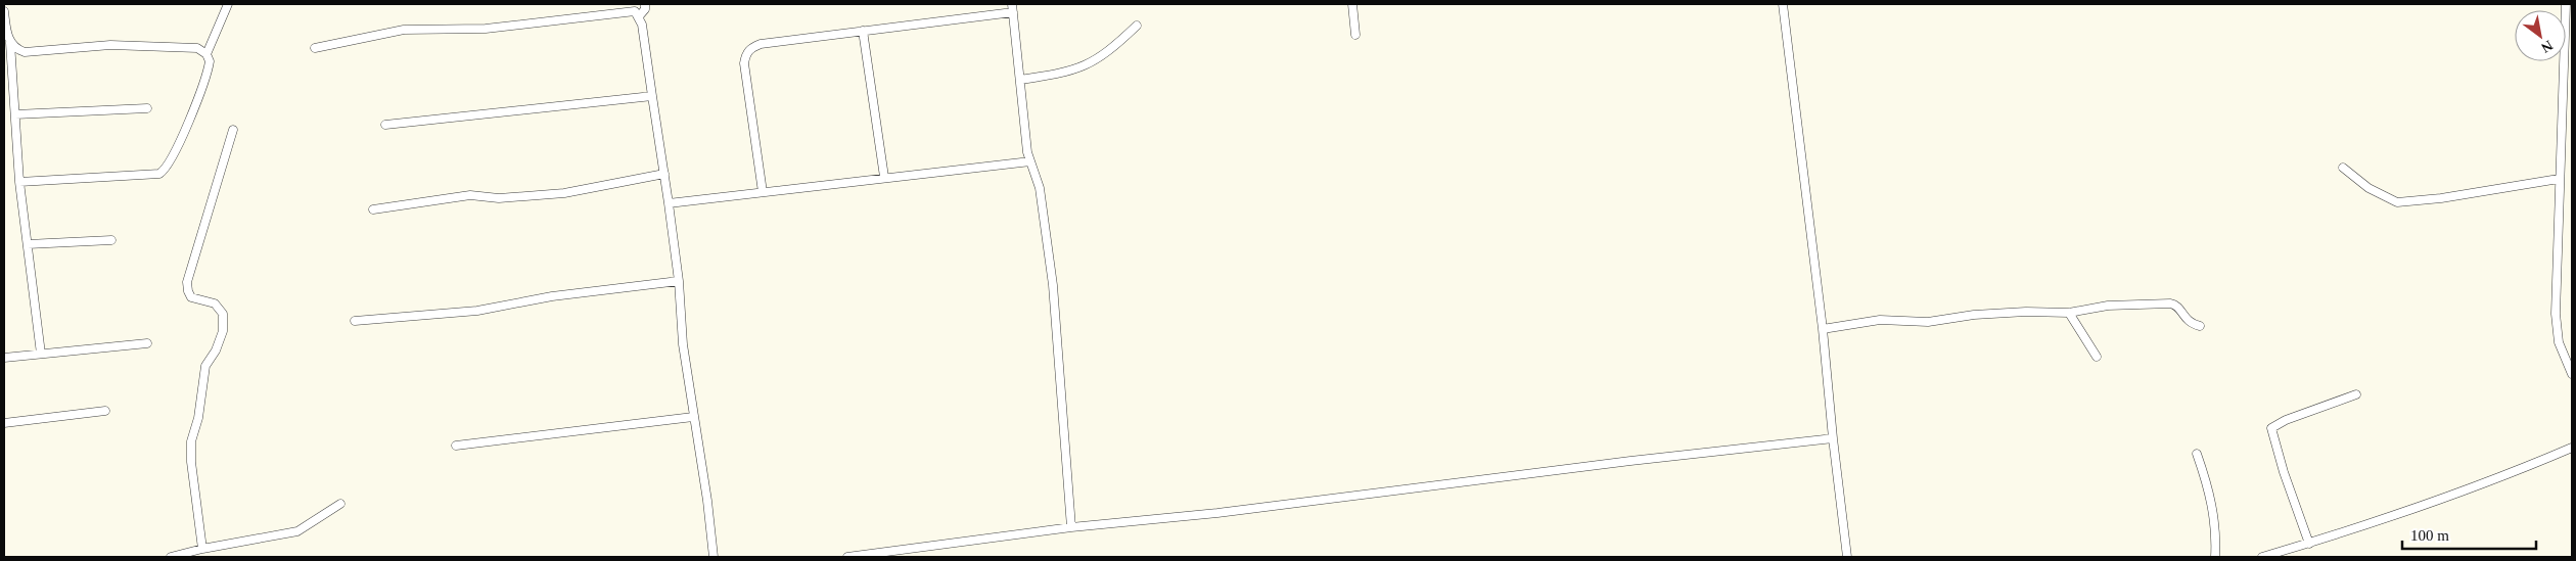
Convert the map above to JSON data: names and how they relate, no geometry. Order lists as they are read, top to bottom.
{
  "scale_bar": "100 m",
  "north": "bottom right"
}
